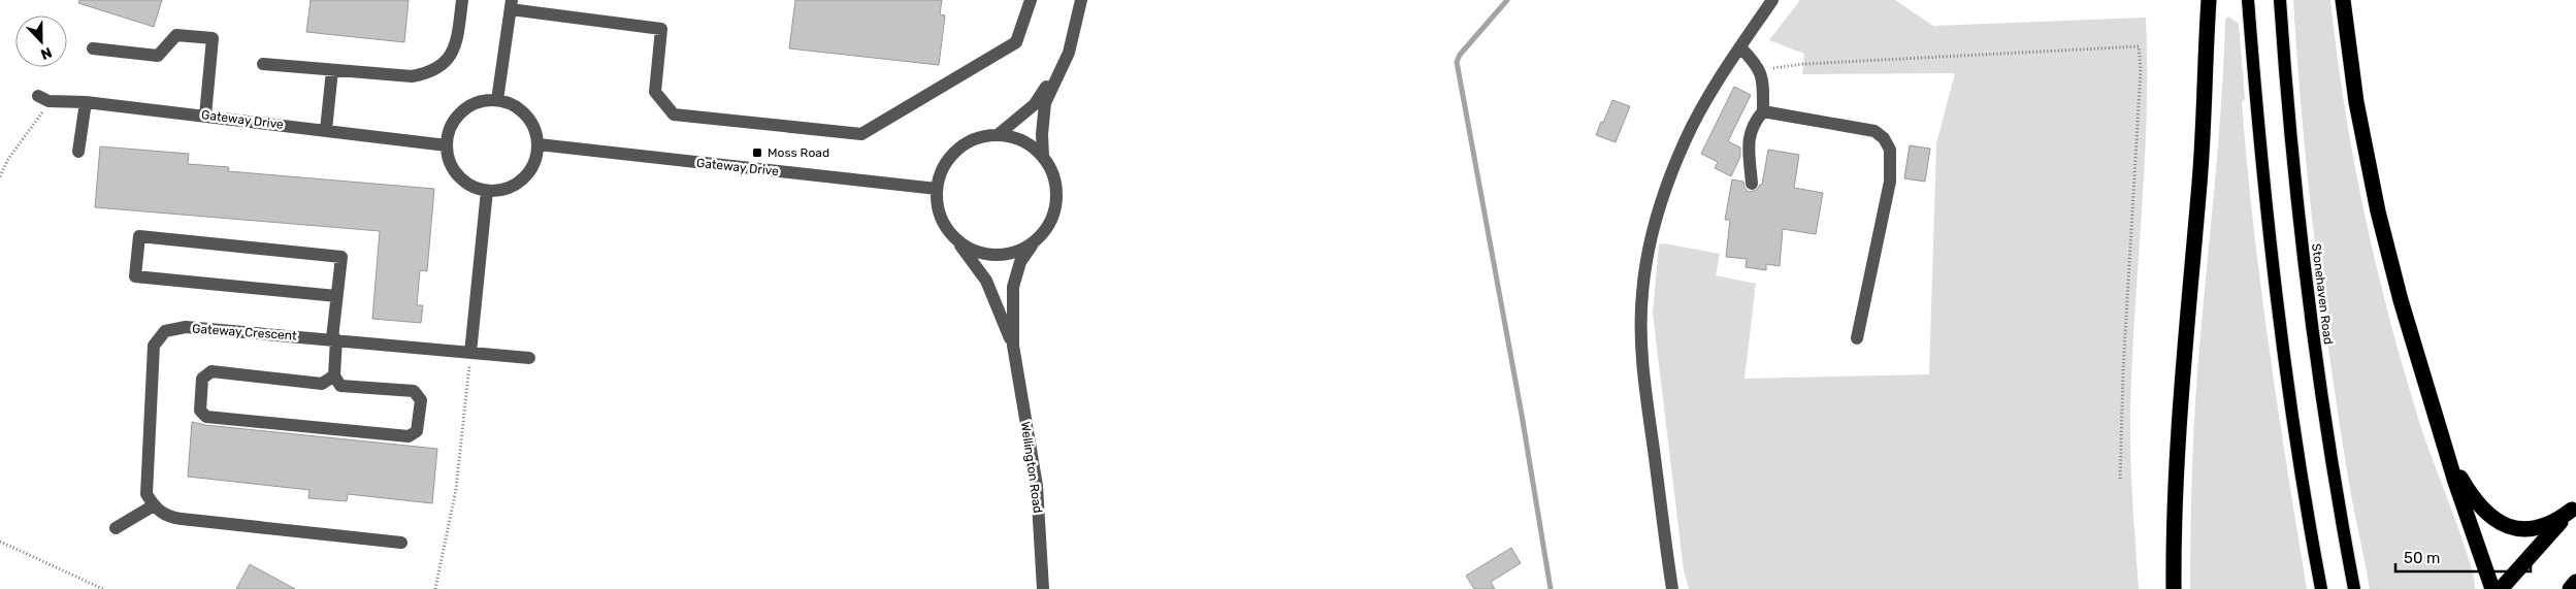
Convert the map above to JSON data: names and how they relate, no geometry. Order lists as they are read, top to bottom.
{
  "streets": {
    "main road": ["Stonehaven Road"],
    "street": ["Gateway Drive", "Gateway Crescent", "Wellington Road"]
  },
  "crossings": [
    ["Gateway Drive", "Wellington Road"]
  ],
  "places": {
    "transit": ["Moss Road"]
  },
  "scale_bar": "50 m",
  "north": "bottom"
}
